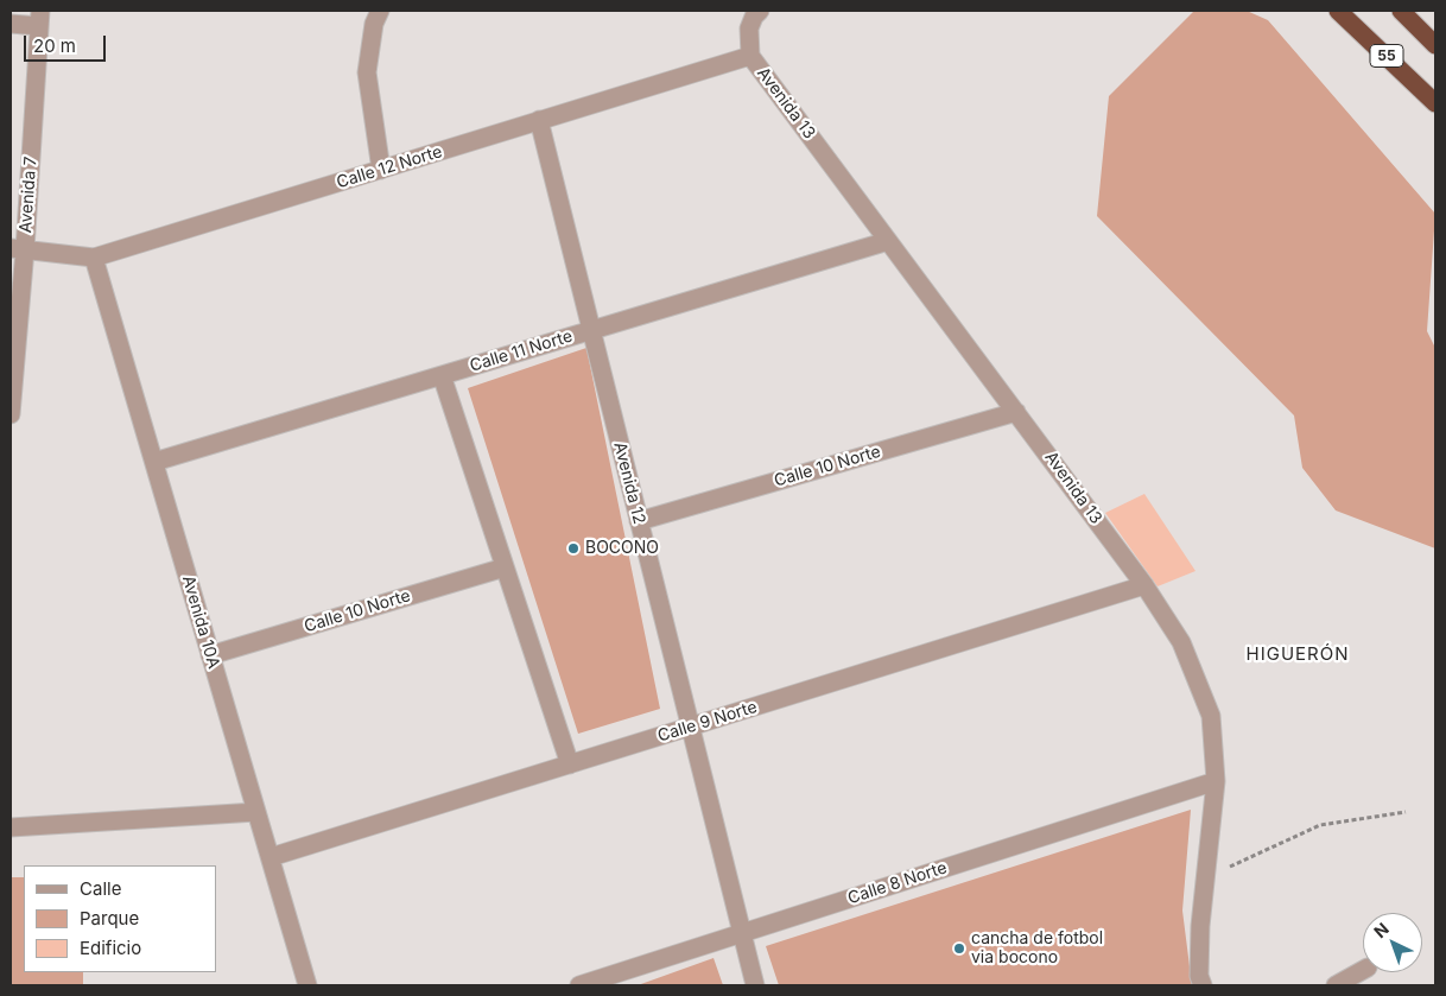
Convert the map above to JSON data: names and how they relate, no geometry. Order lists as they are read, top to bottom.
{
  "streets": {
    "highway": ["55"],
    "street": [
      "Avenida 13",
      "Calle 12 Norte",
      "Avenida 7",
      "Calle 11 Norte",
      "Calle 10 Norte",
      "Avenida 12",
      "Avenida 10A",
      "Calle 9 Norte",
      "Calle 8 Norte"
    ]
  },
  "crossings": [
    ["Avenida 13", "Calle 12 Norte"],
    ["Avenida 13", "Calle 11 Norte"],
    ["Avenida 13", "Calle 10 Norte"],
    ["Avenida 13", "Calle 9 Norte"],
    ["Avenida 13", "Calle 8 Norte"],
    ["Calle 12 Norte", "Avenida 7"],
    ["Calle 12 Norte", "Avenida 12"],
    ["Calle 12 Norte", "Avenida 10A"],
    ["Calle 11 Norte", "Avenida 12"],
    ["Calle 11 Norte", "Avenida 10A"],
    ["Calle 10 Norte", "Avenida 12"],
    ["Calle 10 Norte", "Avenida 10A"],
    ["Avenida 12", "Calle 9 Norte"],
    ["Avenida 12", "Calle 8 Norte"],
    ["Avenida 10A", "Calle 9 Norte"]
  ],
  "districts": ["HIGUERÓN"],
  "places": ["BOCONO", "cancha de fotbol via bocono"],
  "legend": ["Calle", "Parque", "Edificio"],
  "scale_bar": "20 m",
  "north": "top left"
}
